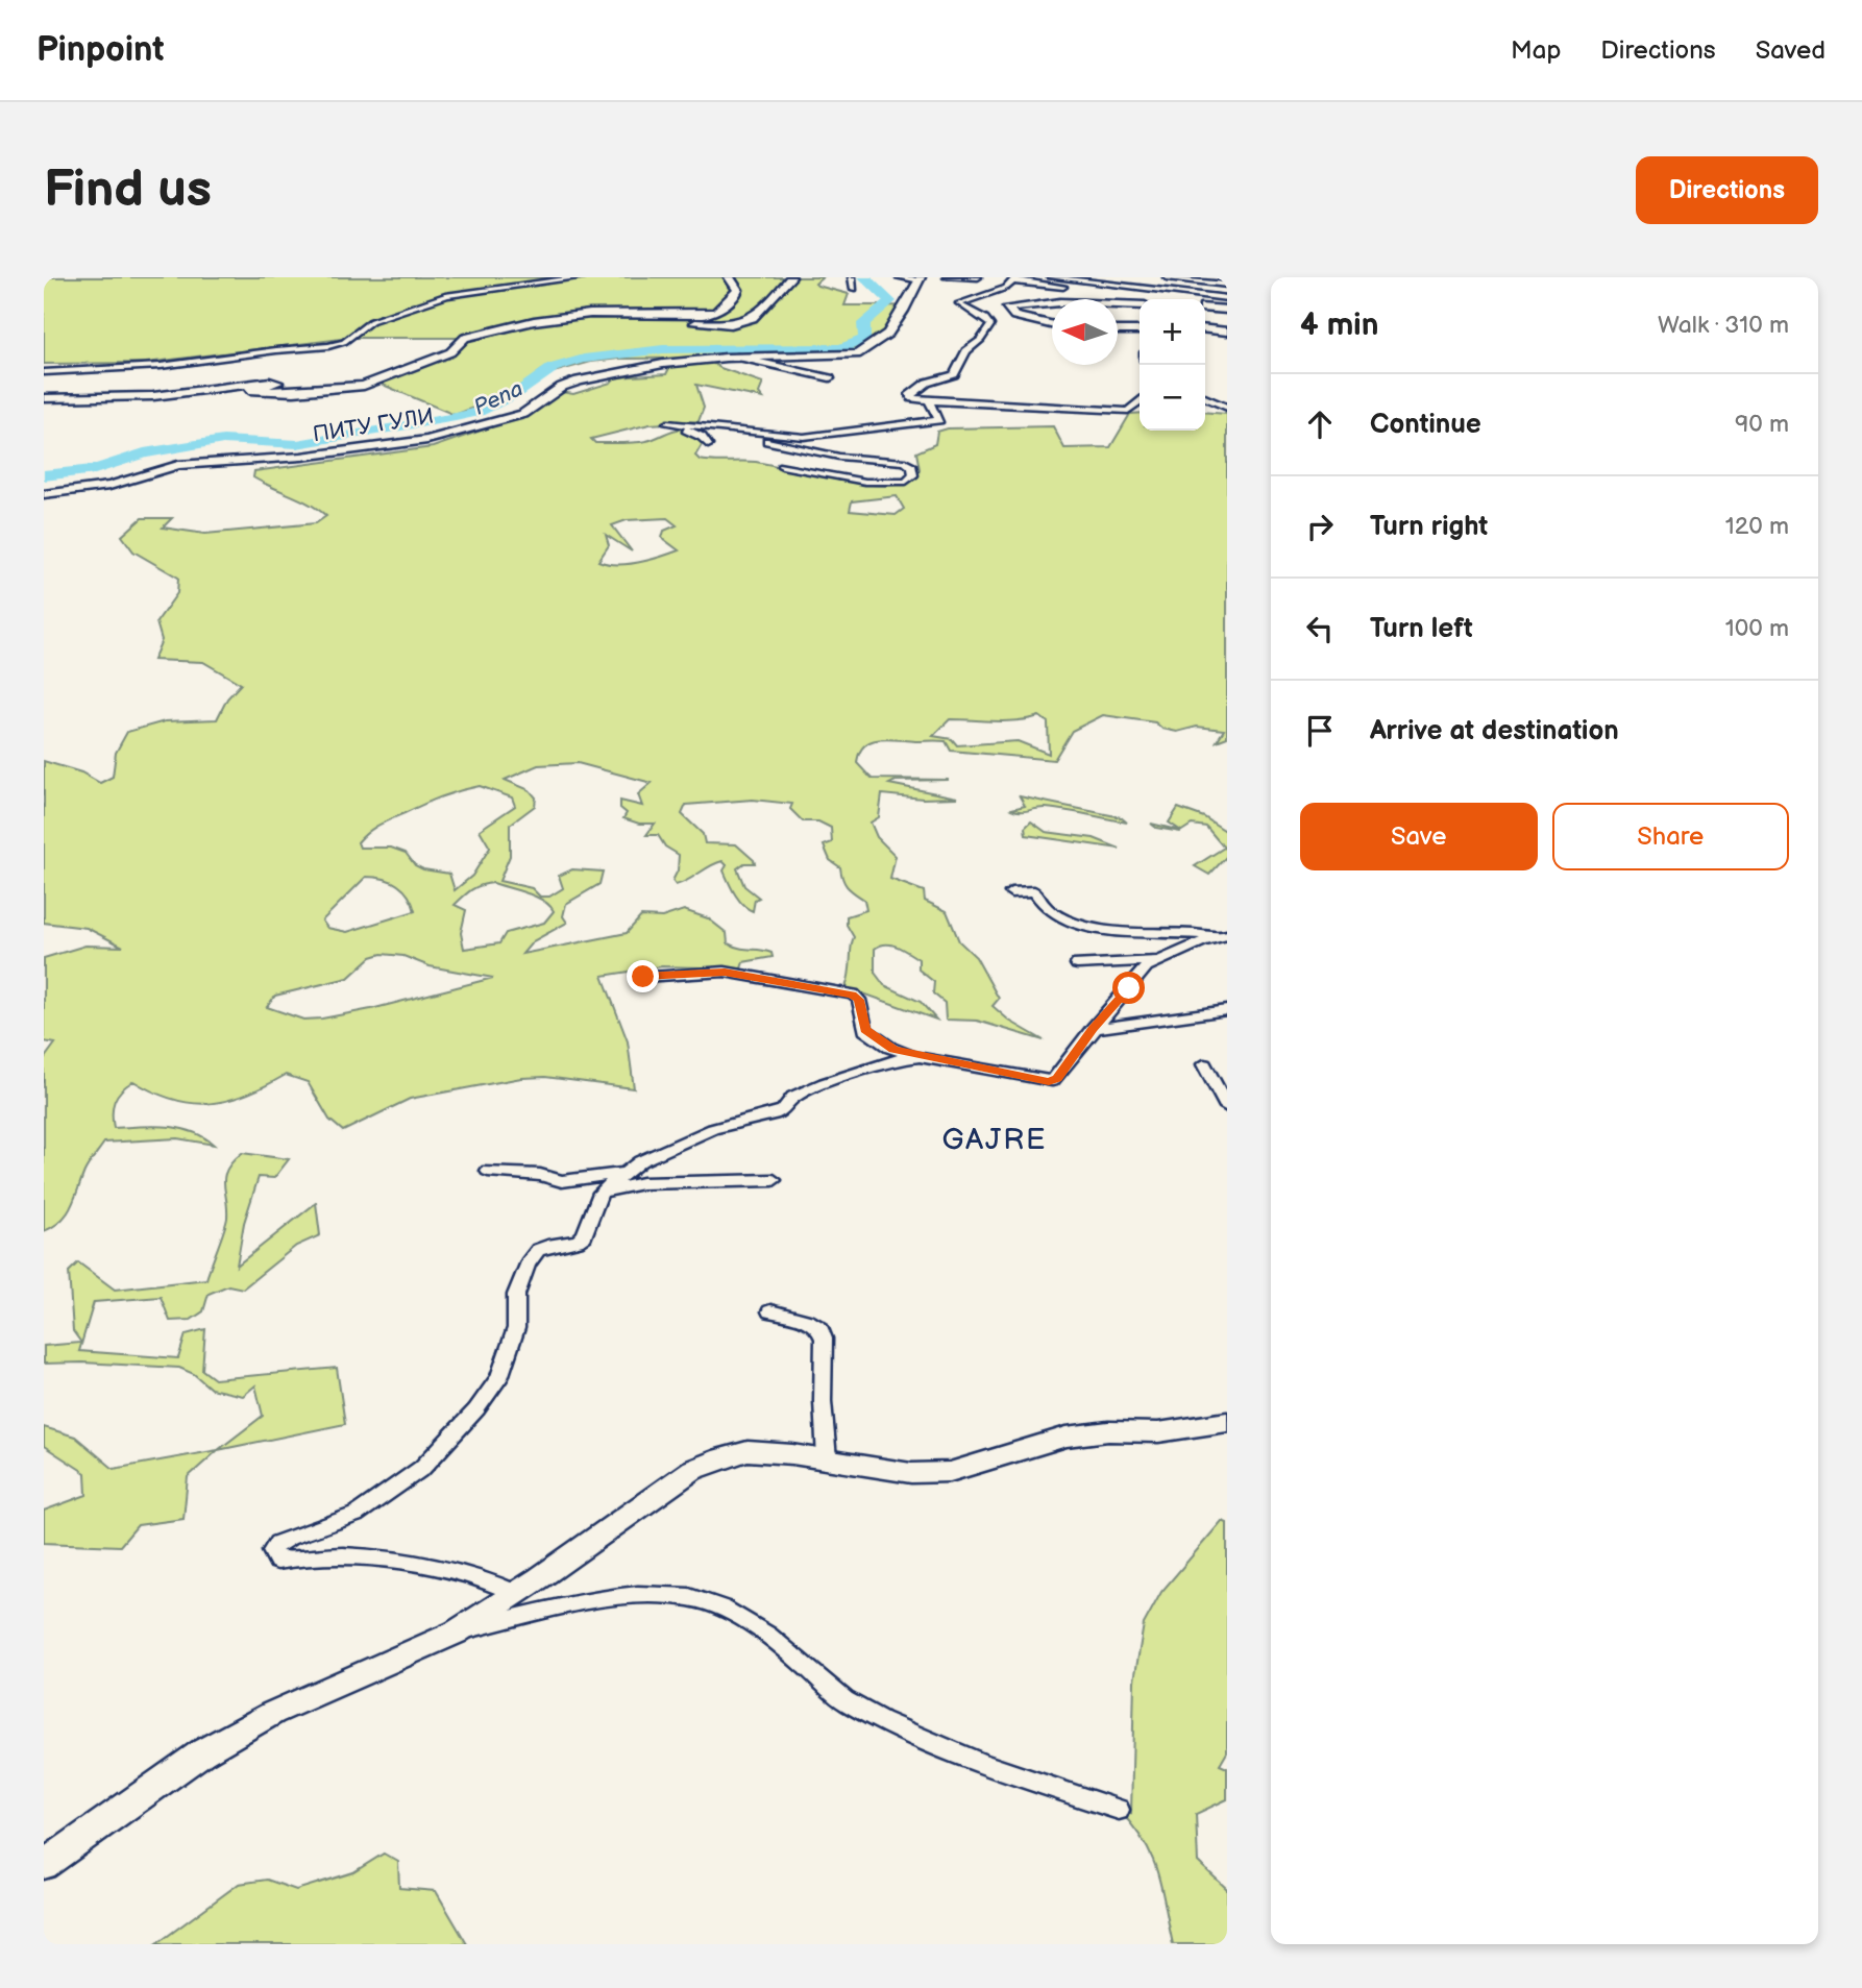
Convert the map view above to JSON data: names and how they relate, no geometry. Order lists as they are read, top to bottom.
{
  "streets": {
    "street": ["ПИТУ ГУЛИ"]
  },
  "districts": ["GAJRE"],
  "water": ["Pena"],
  "north": "left",
  "page": {
    "header": "Pinpoint",
    "nav": ["Map", "Directions", "Saved"],
    "buttons": [
      "Directions",
      ["Save", "Share"]
    ],
    "title": "Find us",
    "heading": ["4 min", "Walk · 310 m"],
    "map_buttons": ["+", "−"],
    "list": [
      ["Continue", "90 m"],
      ["Turn right", "120 m"],
      ["Turn left", "100 m"],
      "Arrive at destination"
    ]
  }
}
